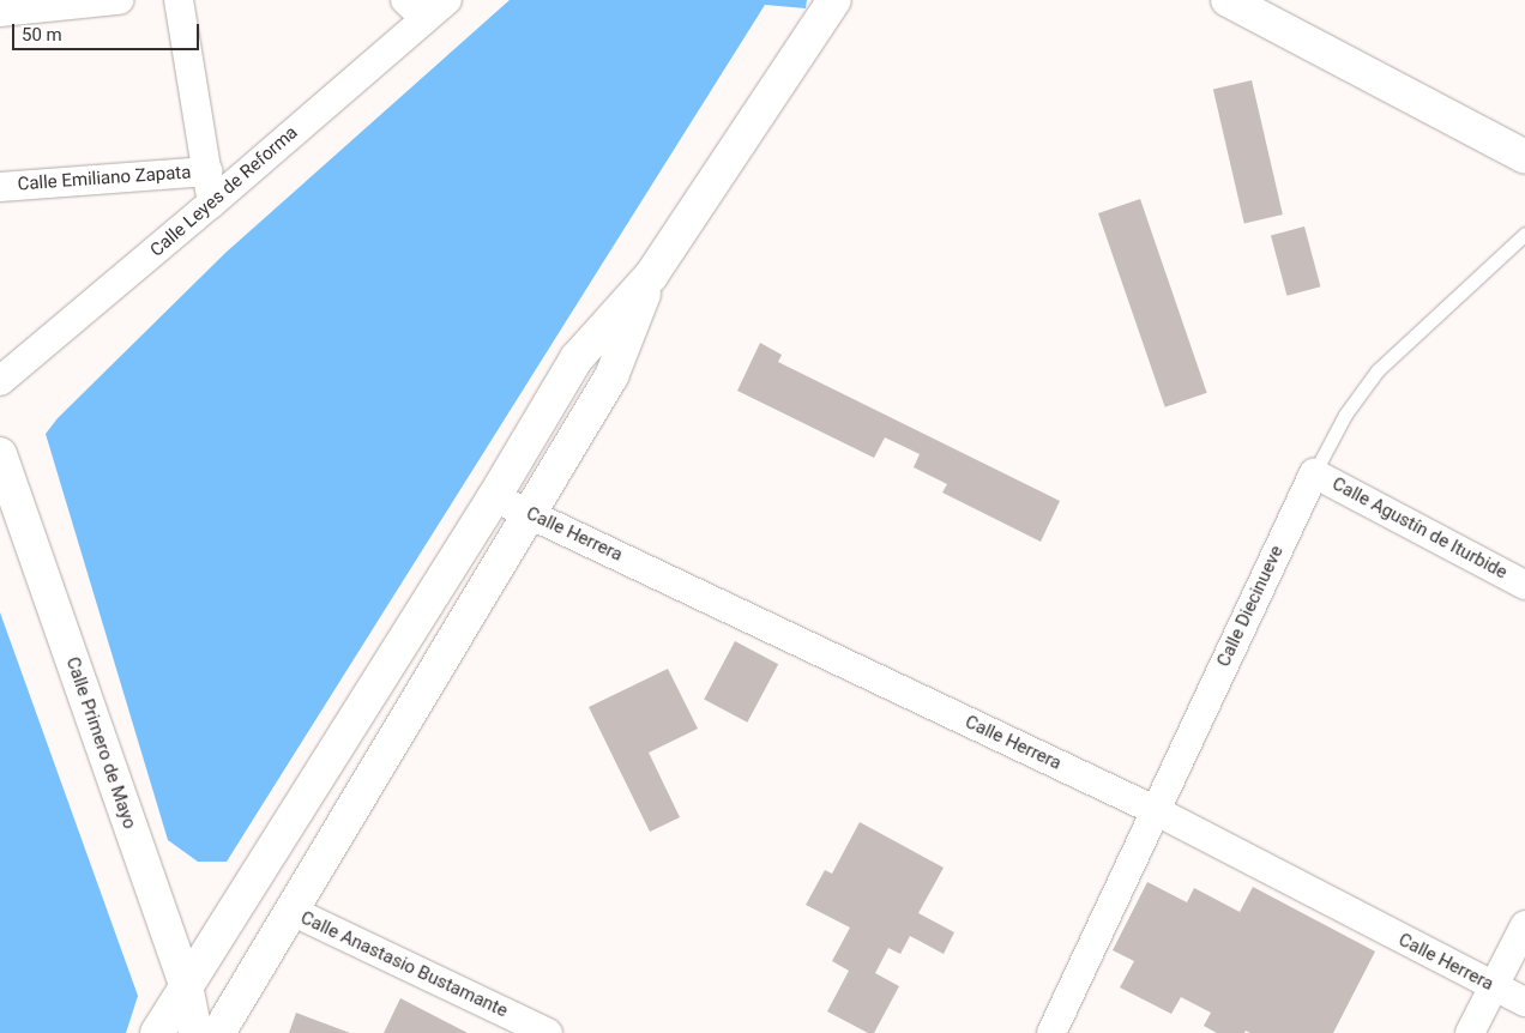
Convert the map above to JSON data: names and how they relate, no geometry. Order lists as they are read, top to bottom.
{
  "streets": {
    "main road": ["Calle Primero de Mayo"],
    "street": [
      "Calle Emiliano Zapata",
      "Calle Leyes de Reforma",
      "Calle Agustín de Iturbide",
      "Calle Herrera",
      "Calle Diecinueve",
      "Calle Anastasio Bustamante"
    ]
  },
  "crossings": [
    ["Calle Agustín de Iturbide", "Calle Diecinueve"],
    ["Calle Herrera", "Calle Diecinueve"]
  ],
  "scale_bar": "50 m"
}
